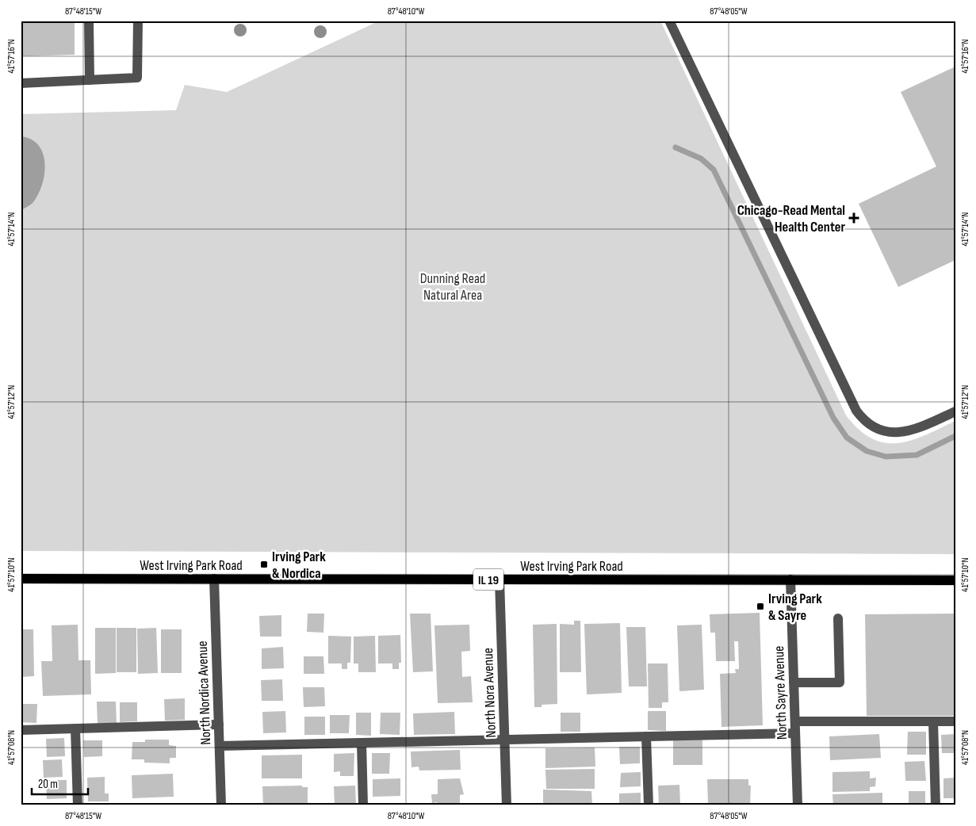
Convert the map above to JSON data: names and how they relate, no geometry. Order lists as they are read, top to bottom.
{
  "streets": {
    "main road": ["West Irving Park Road", "IL 19"],
    "street": ["North Nordica Avenue", "North Nora Avenue", "North Sayre Avenue"]
  },
  "crossings": [
    ["West Irving Park Road", "North Nordica Avenue"],
    ["West Irving Park Road", "North Nora Avenue"],
    ["West Irving Park Road", "North Sayre Avenue"]
  ],
  "parks": ["Dunning Read Natural Area"],
  "places": {
    "health": ["Chicago-Read Mental Health Center"],
    "transit": ["Irving Park & Nordica", "Irving Park & Sayre"]
  },
  "scale_bar": "20 m",
  "coordinates": [
    "87°48'15\"W",
    "87°48'10\"W",
    "87°48'05\"W",
    "41°57'16\"N",
    "41°57'14\"N",
    "41°57'12\"N",
    "41°57'10\"N",
    "41°57'08\"N"
  ]
}
